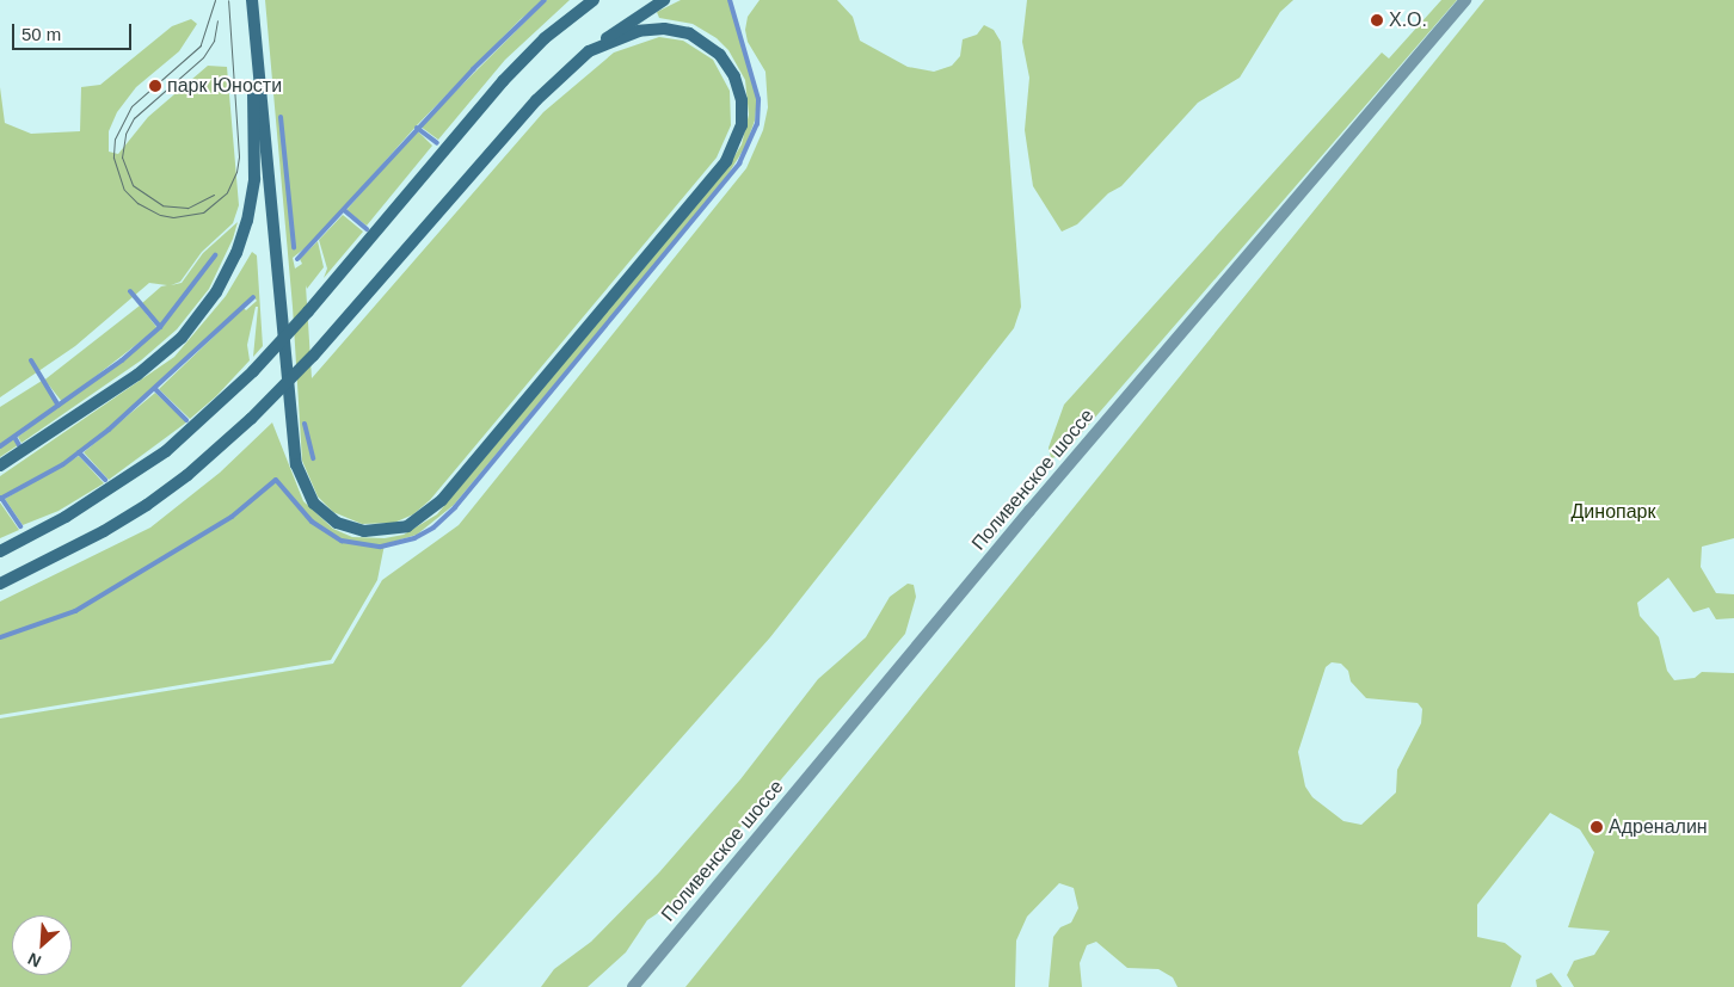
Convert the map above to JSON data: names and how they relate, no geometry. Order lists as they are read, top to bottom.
{
  "streets": {
    "street": ["Поливенское шоссе"]
  },
  "parks": ["Динопарк"],
  "places": ["Х.О.", "парк Юности", "Адреналин"],
  "scale_bar": "50 m",
  "north": "bottom left"
}
